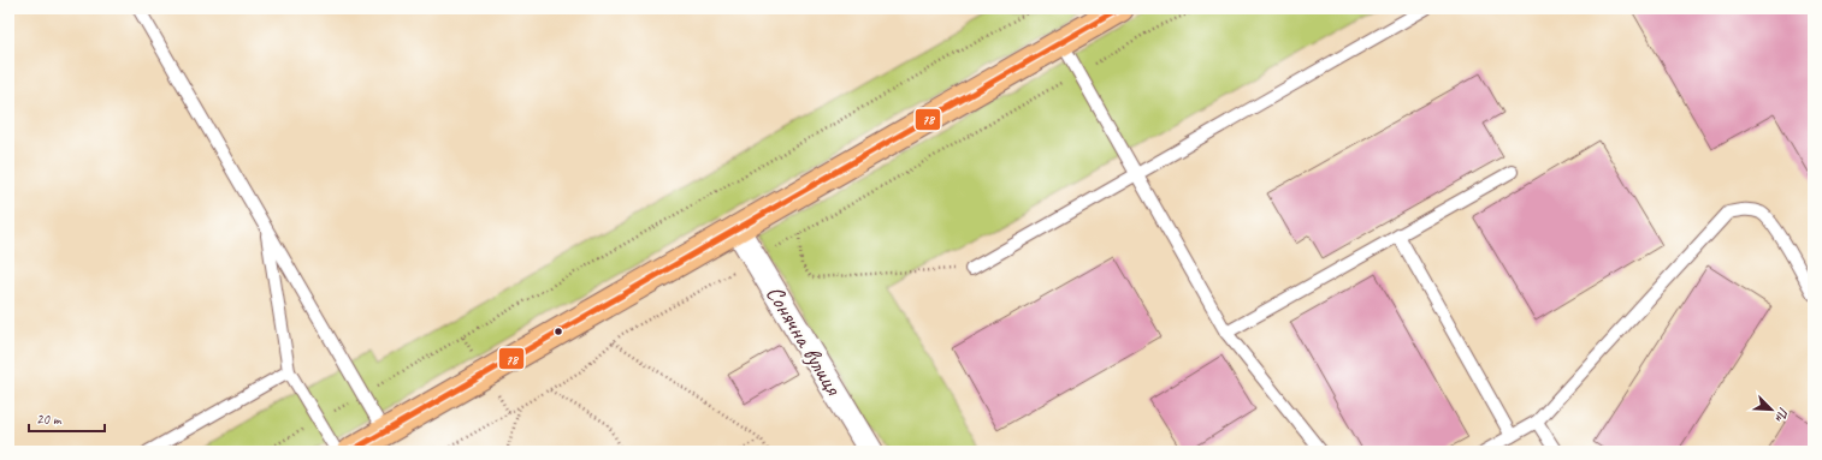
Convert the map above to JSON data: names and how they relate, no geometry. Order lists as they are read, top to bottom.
{
  "streets": {
    "street": ["Сонячна вулиця"]
  },
  "lines": ["transit line 78"],
  "scale_bar": "20 m",
  "north": "bottom right"
}
